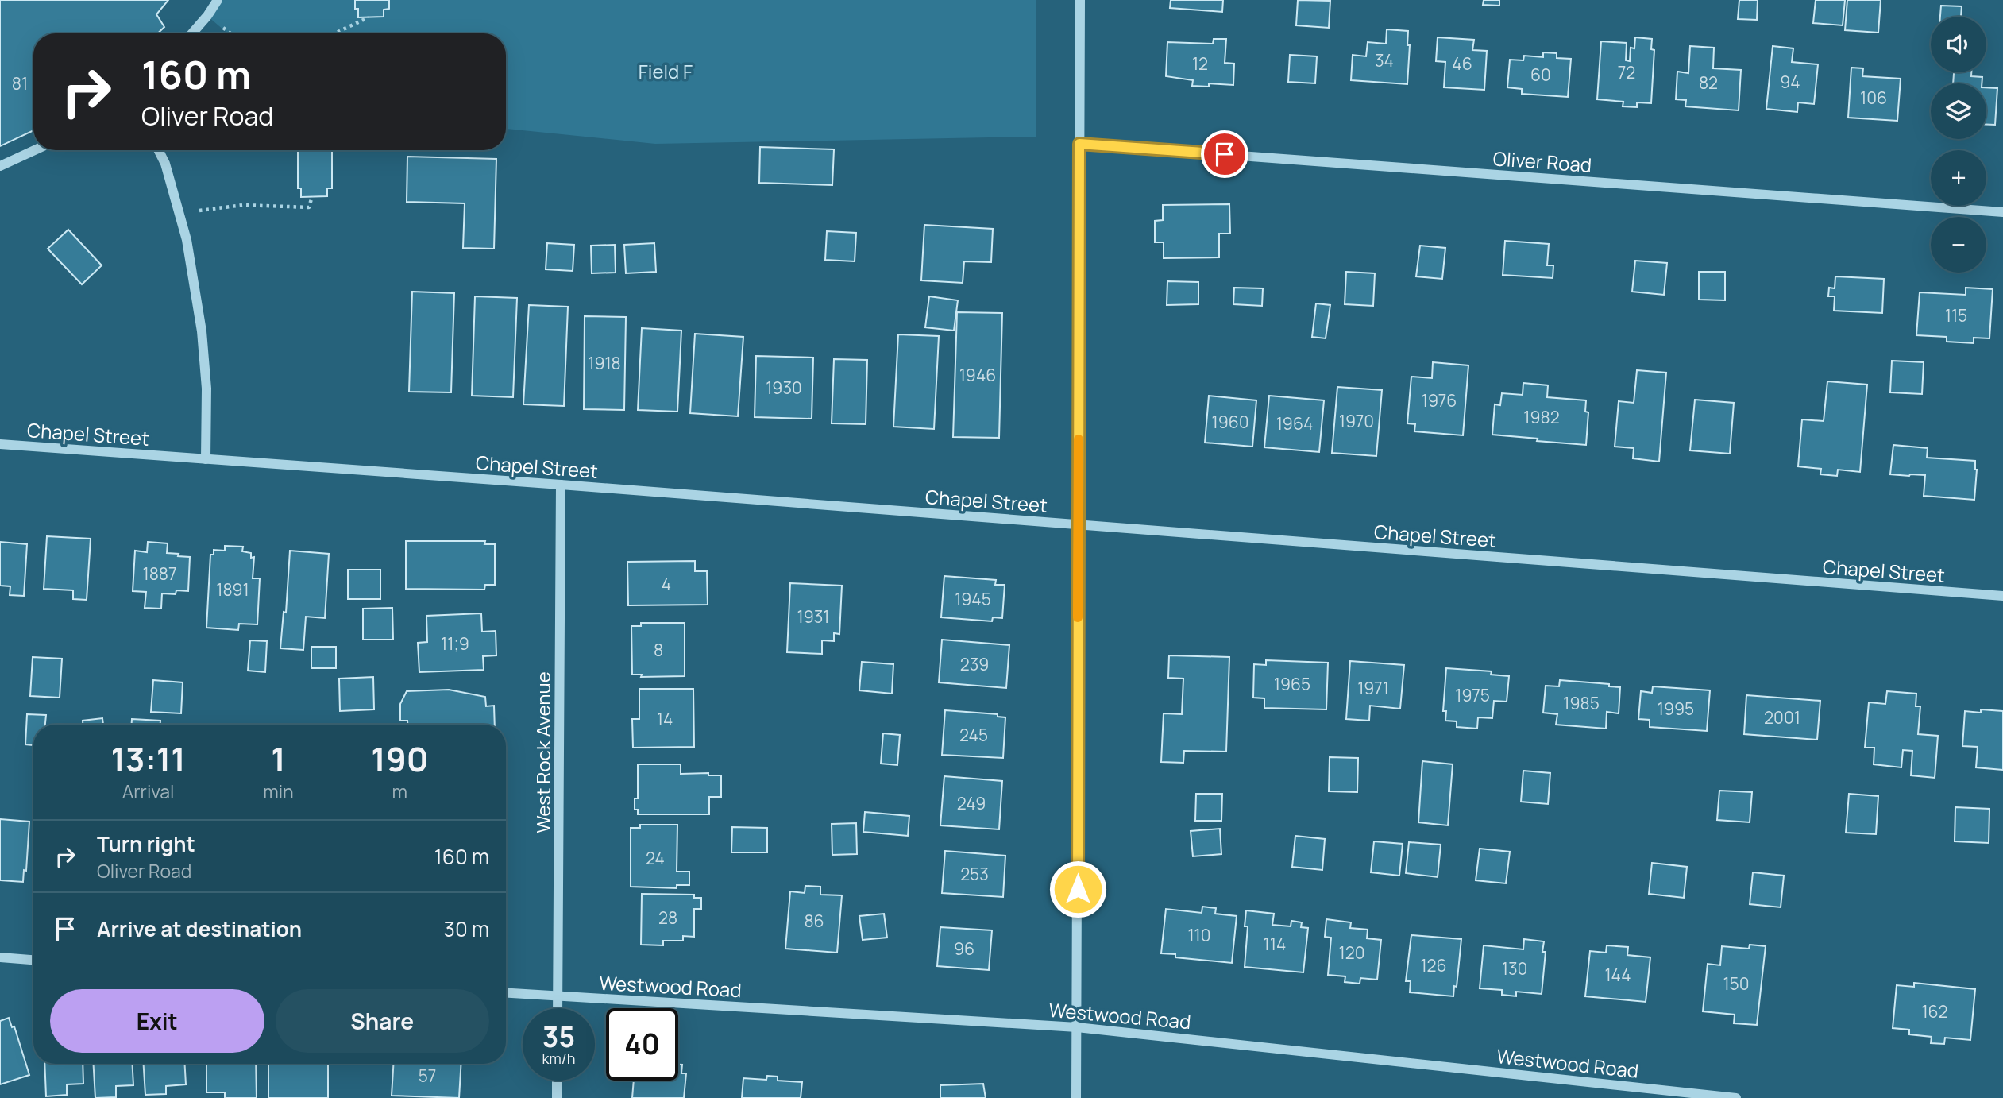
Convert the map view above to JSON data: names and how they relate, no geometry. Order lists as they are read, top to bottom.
{
  "streets": {
    "street": [
      "Oliver Road",
      "Chapel Street",
      "West Rock Avenue",
      "Westwood Road"
    ]
  },
  "crossings": [
    ["Chapel Street", "West Rock Avenue"],
    ["West Rock Avenue", "Westwood Road"]
  ],
  "parks": ["Field F"],
  "house_numbers": [
    "34",
    "12",
    "46",
    "72",
    "60",
    "94",
    "82",
    "81",
    "106",
    "115",
    "1918",
    "1946",
    "1930",
    "1976",
    "1982",
    "1970",
    "1960",
    "1964",
    "1887",
    "4",
    "1891",
    "1945",
    "1931",
    "11;9",
    "8",
    "239",
    "1965",
    "1971",
    "1975",
    "1985",
    "1995",
    "2001",
    "14",
    "245",
    "249",
    "24",
    "253",
    "28",
    "86",
    "110",
    "114",
    "96",
    "120",
    "126",
    "130",
    "144",
    "150",
    "162",
    "57"
  ],
  "page": {
    "map_buttons": ["+", "−"],
    "turn": ["160 m", "Oliver Road"],
    "eta": [
      "13:11",
      "Arrival",
      "1",
      "min",
      "190",
      "m"
    ],
    "list": [
      {
        "name": "Turn right",
        "note": "Oliver Road",
        "value": "160 m"
      },
      {
        "name": "Arrive at destination",
        "value": "30 m"
      }
    ],
    "buttons": ["Exit", "Share"],
    "speed": "35 km/h",
    "limit": "40"
  }
}
